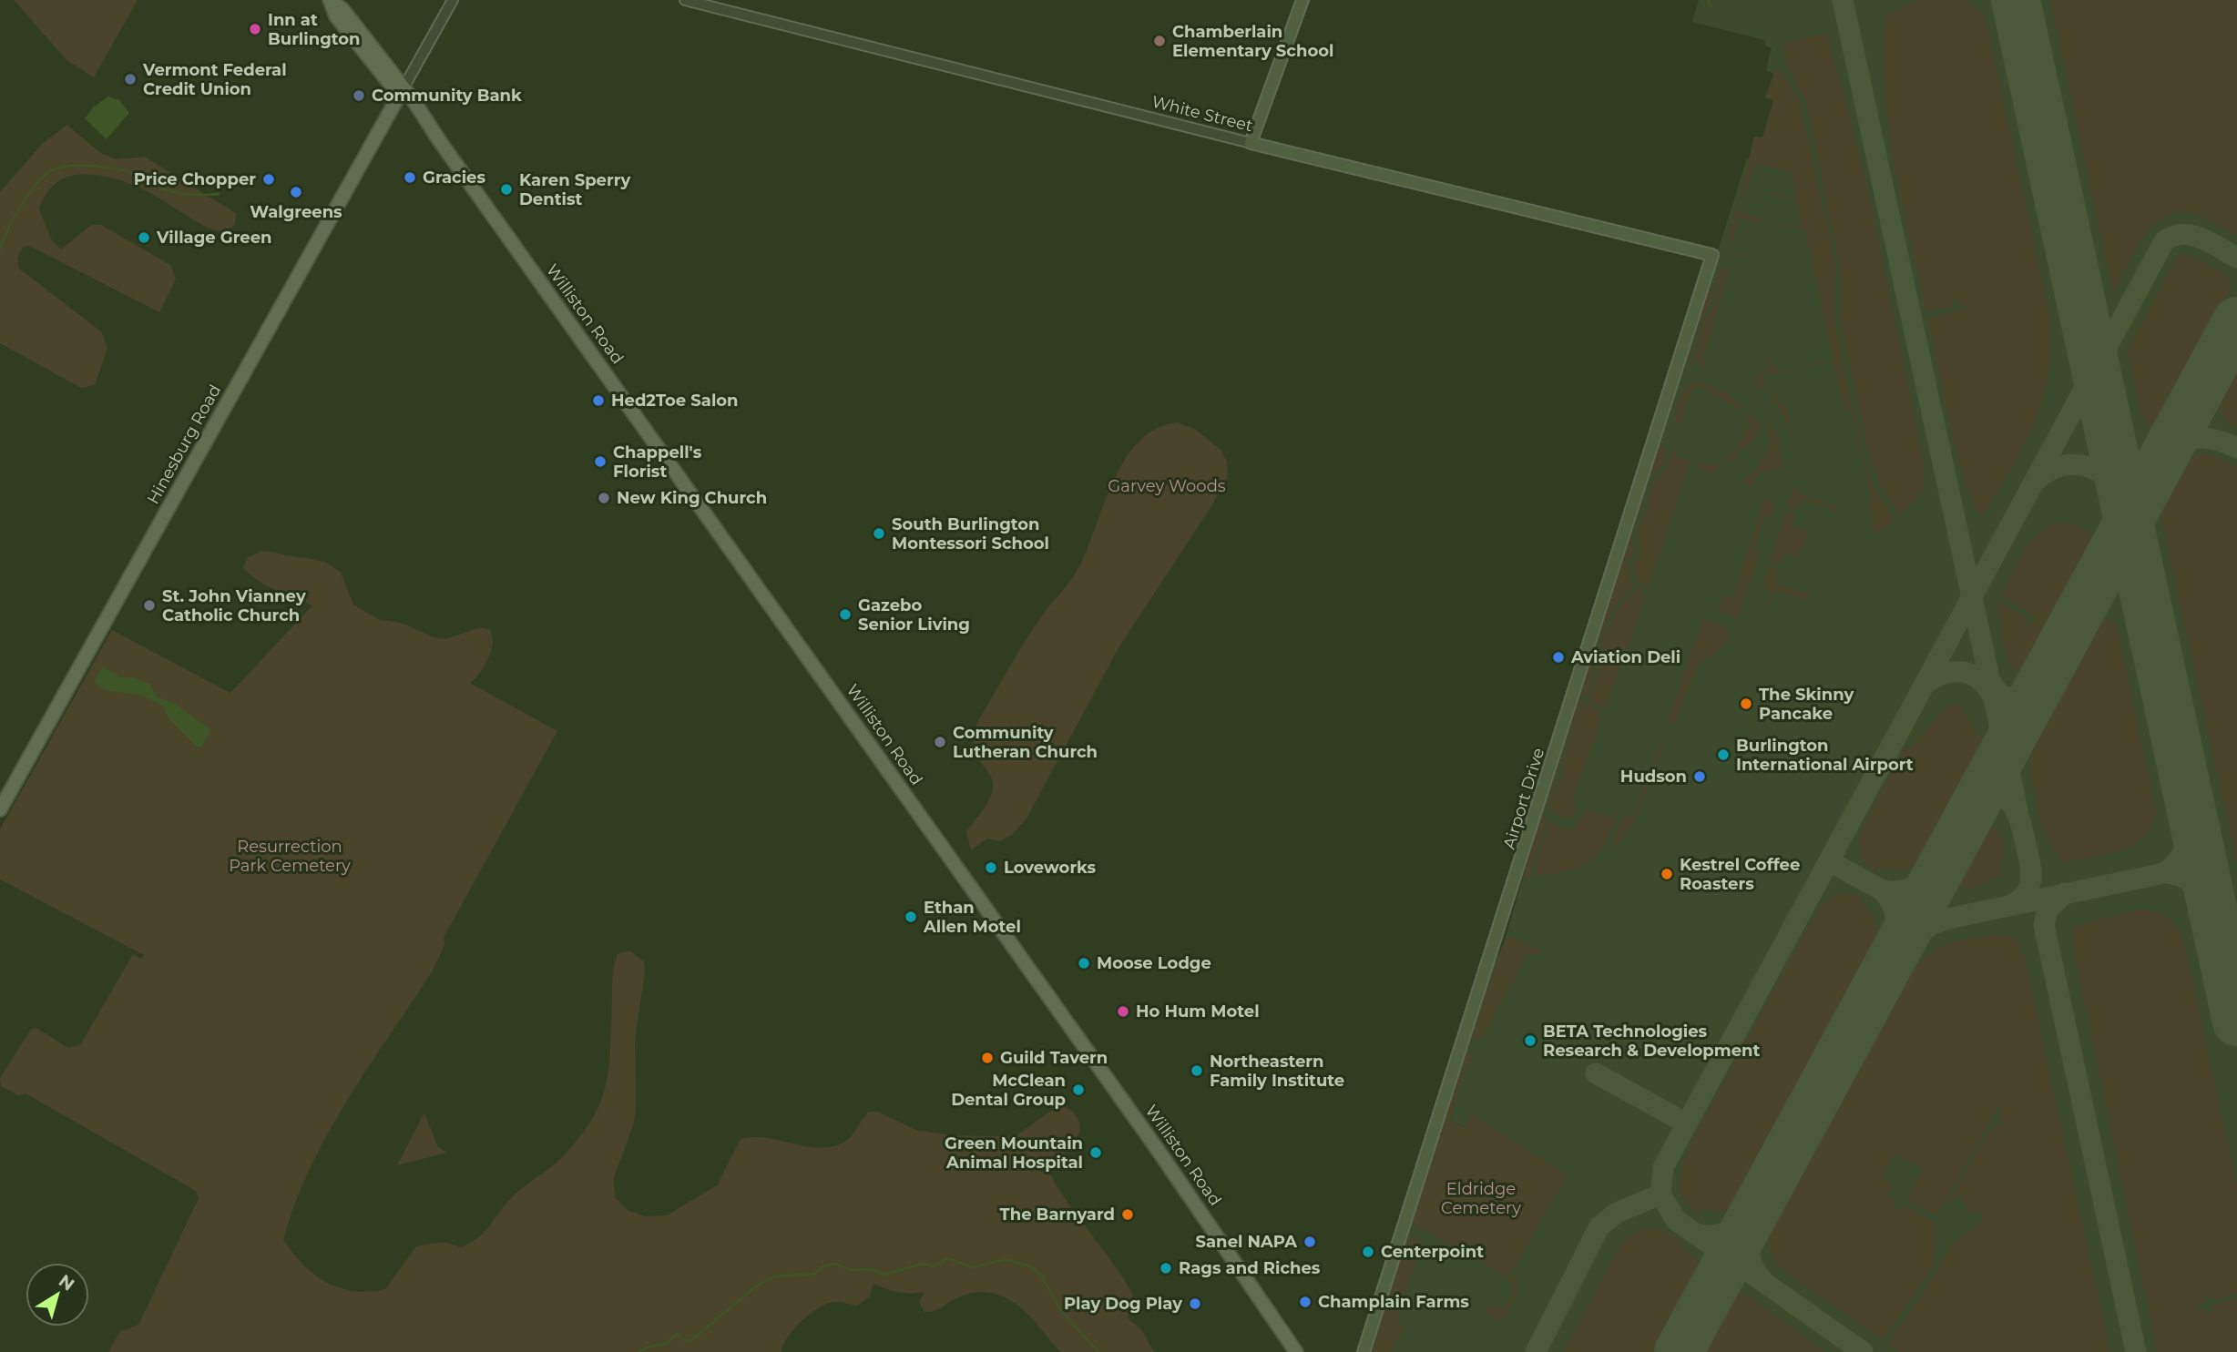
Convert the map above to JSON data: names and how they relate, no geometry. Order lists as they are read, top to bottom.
{
  "streets": {
    "main road": [
      "White Street",
      "Williston Road",
      "Hinesburg Road",
      "Airport Drive"
    ]
  },
  "crossings": [
    ["White Street", "Airport Drive"],
    ["Williston Road", "Hinesburg Road"]
  ],
  "parks": ["Garvey Woods", "Resurrection Park Cemetery", "Eldridge Cemetery"],
  "places": [
    "Inn at Burlington",
    "Chamberlain Elementary School",
    "Vermont Federal Credit Union",
    "Community Bank",
    "Gracies",
    "Price Chopper",
    "Karen Sperry Dentist",
    "Walgreens",
    "Village Green",
    "Hed2Toe Salon",
    "Chappell's Florist",
    "New King Church",
    "South Burlington Montessori School",
    "St. John Vianney Catholic Church",
    "Gazebo Senior Living",
    "Aviation Deli",
    "The Skinny Pancake",
    "Community Lutheran Church",
    "Burlington International Airport",
    "Hudson",
    "Loveworks",
    "Kestrel Coffee Roasters",
    "Ethan Allen Motel",
    "Moose Lodge",
    "Ho Hum Motel",
    "BETA Technologies Research & Development",
    "Guild Tavern",
    "Northeastern Family Institute",
    "McClean Dental Group",
    "Green Mountain Animal Hospital",
    "The Barnyard",
    "Sanel NAPA",
    "Centerpoint",
    "Rags and Riches",
    "Champlain Farms",
    "Play Dog Play"
  ],
  "north": "top right"
}
